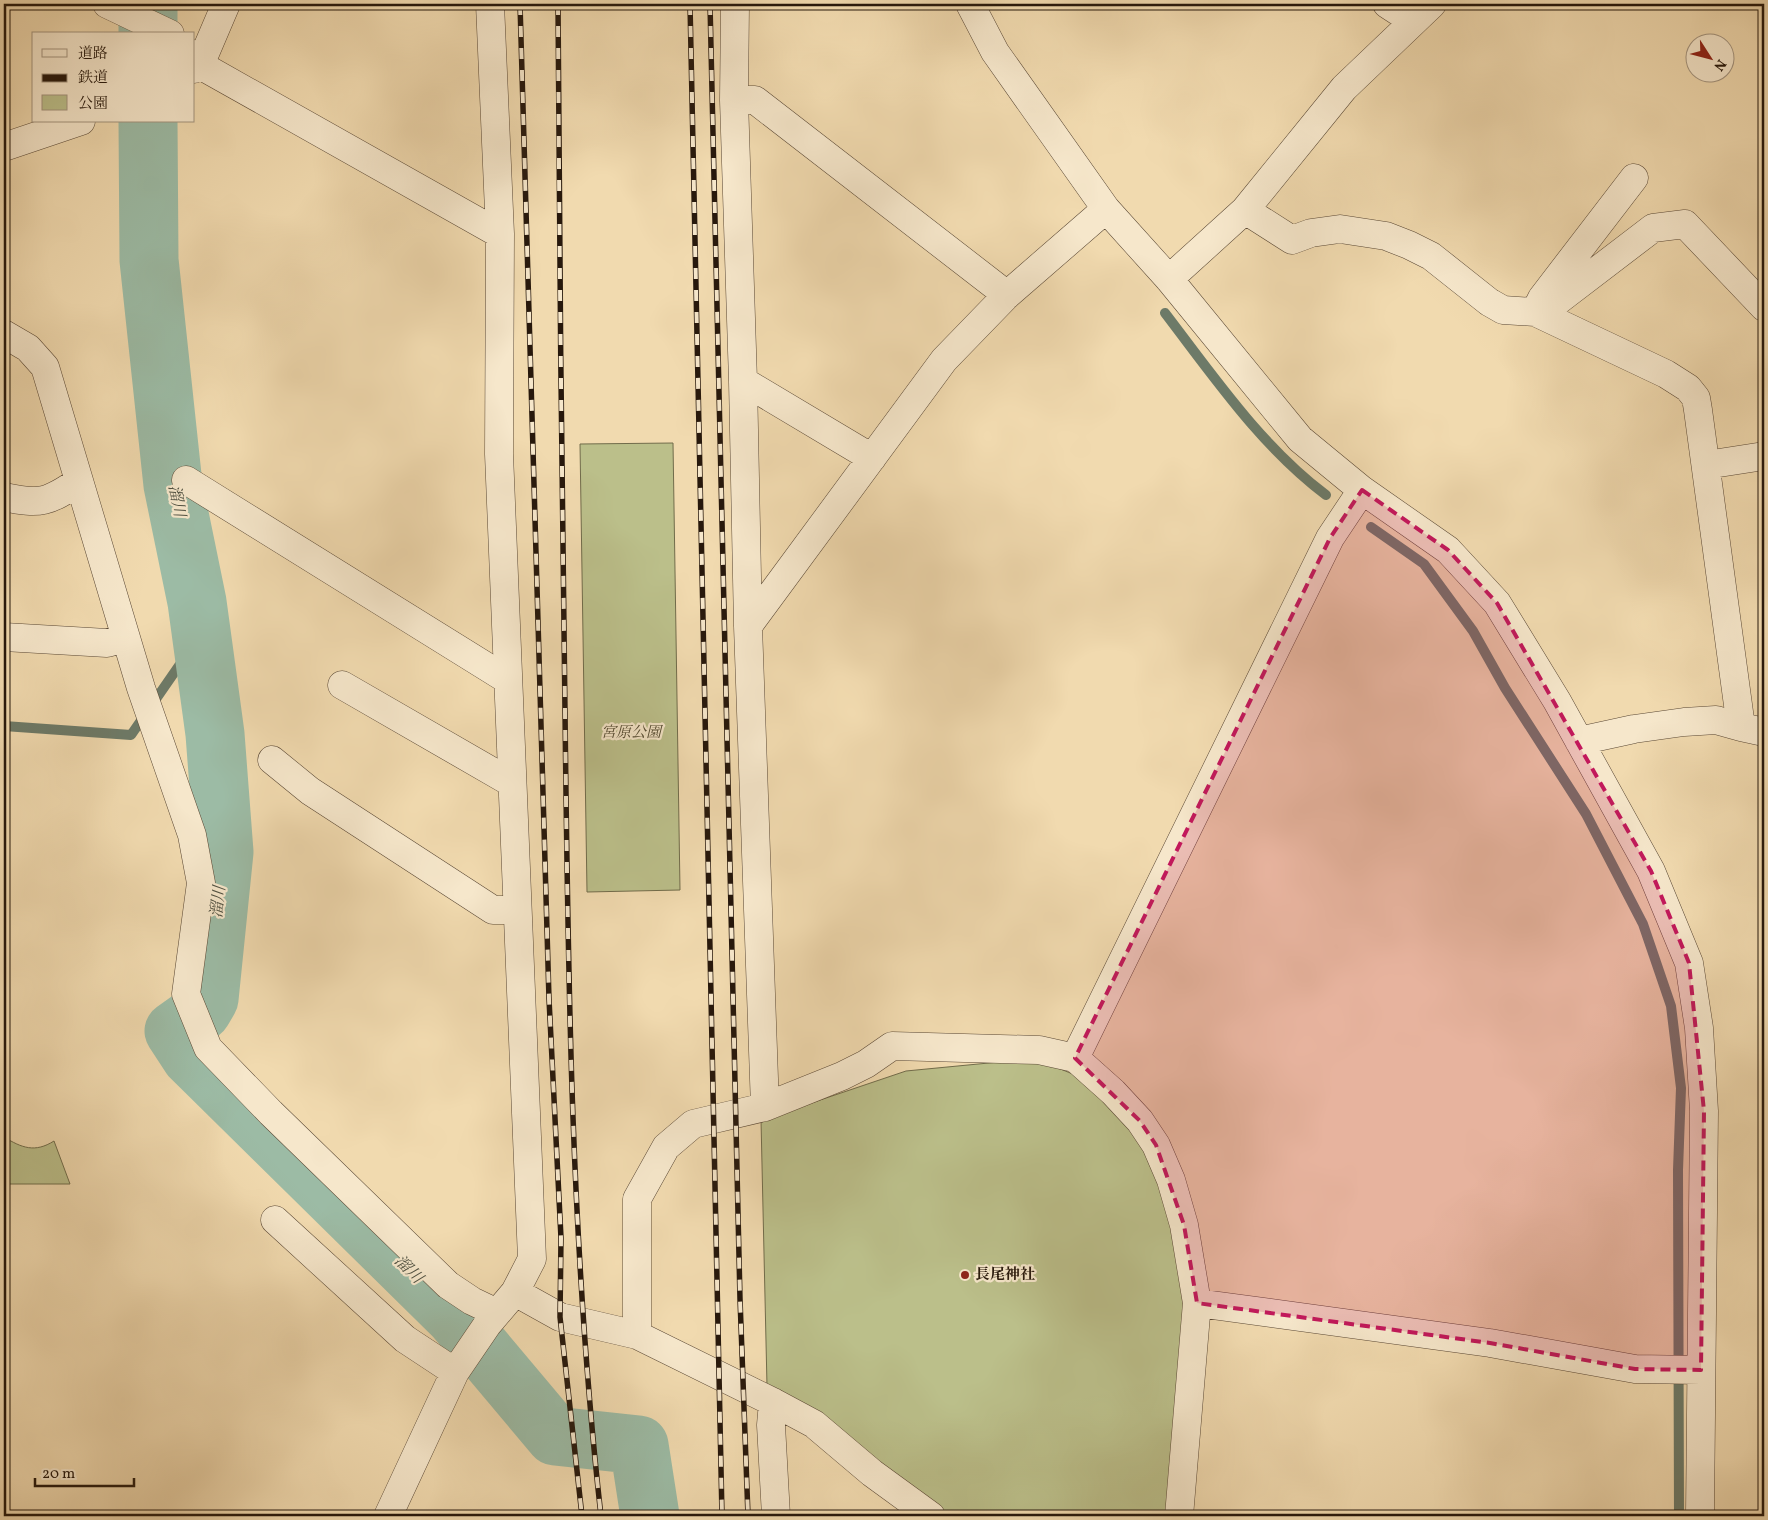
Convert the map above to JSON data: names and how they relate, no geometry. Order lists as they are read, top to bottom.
{
  "water": ["溜川"],
  "parks": ["宮原公園"],
  "places": ["長尾神社"],
  "legend": ["道路", "鉄道", "公園"],
  "scale_bar": "20 m",
  "north": "bottom right"
}
